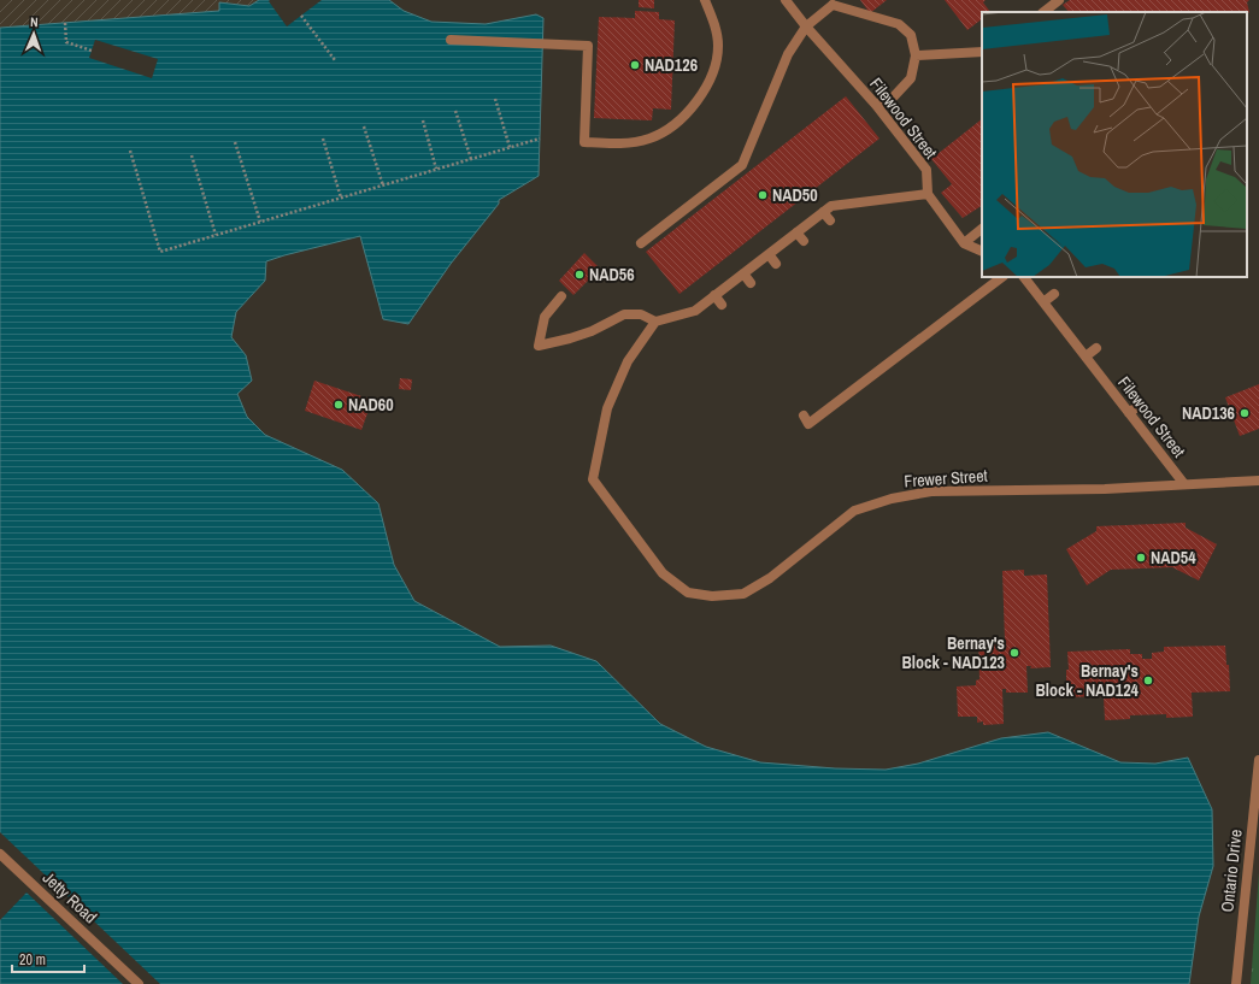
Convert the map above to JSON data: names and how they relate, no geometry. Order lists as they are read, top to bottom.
{
  "streets": {
    "lane": [
      "Filewood Street",
      "Frewer Street",
      "Ontario Drive",
      "Jetty Road"
    ]
  },
  "crossings": [
    ["Filewood Street", "Frewer Street"]
  ],
  "places": [
    "NAD126",
    "NAD50",
    "NAD56",
    "NAD60",
    "NAD136",
    "NAD54",
    "Bernay's Block - NAD123",
    "Bernay's Block - NAD124"
  ],
  "scale_bar": "20 m",
  "north": "top"
}
